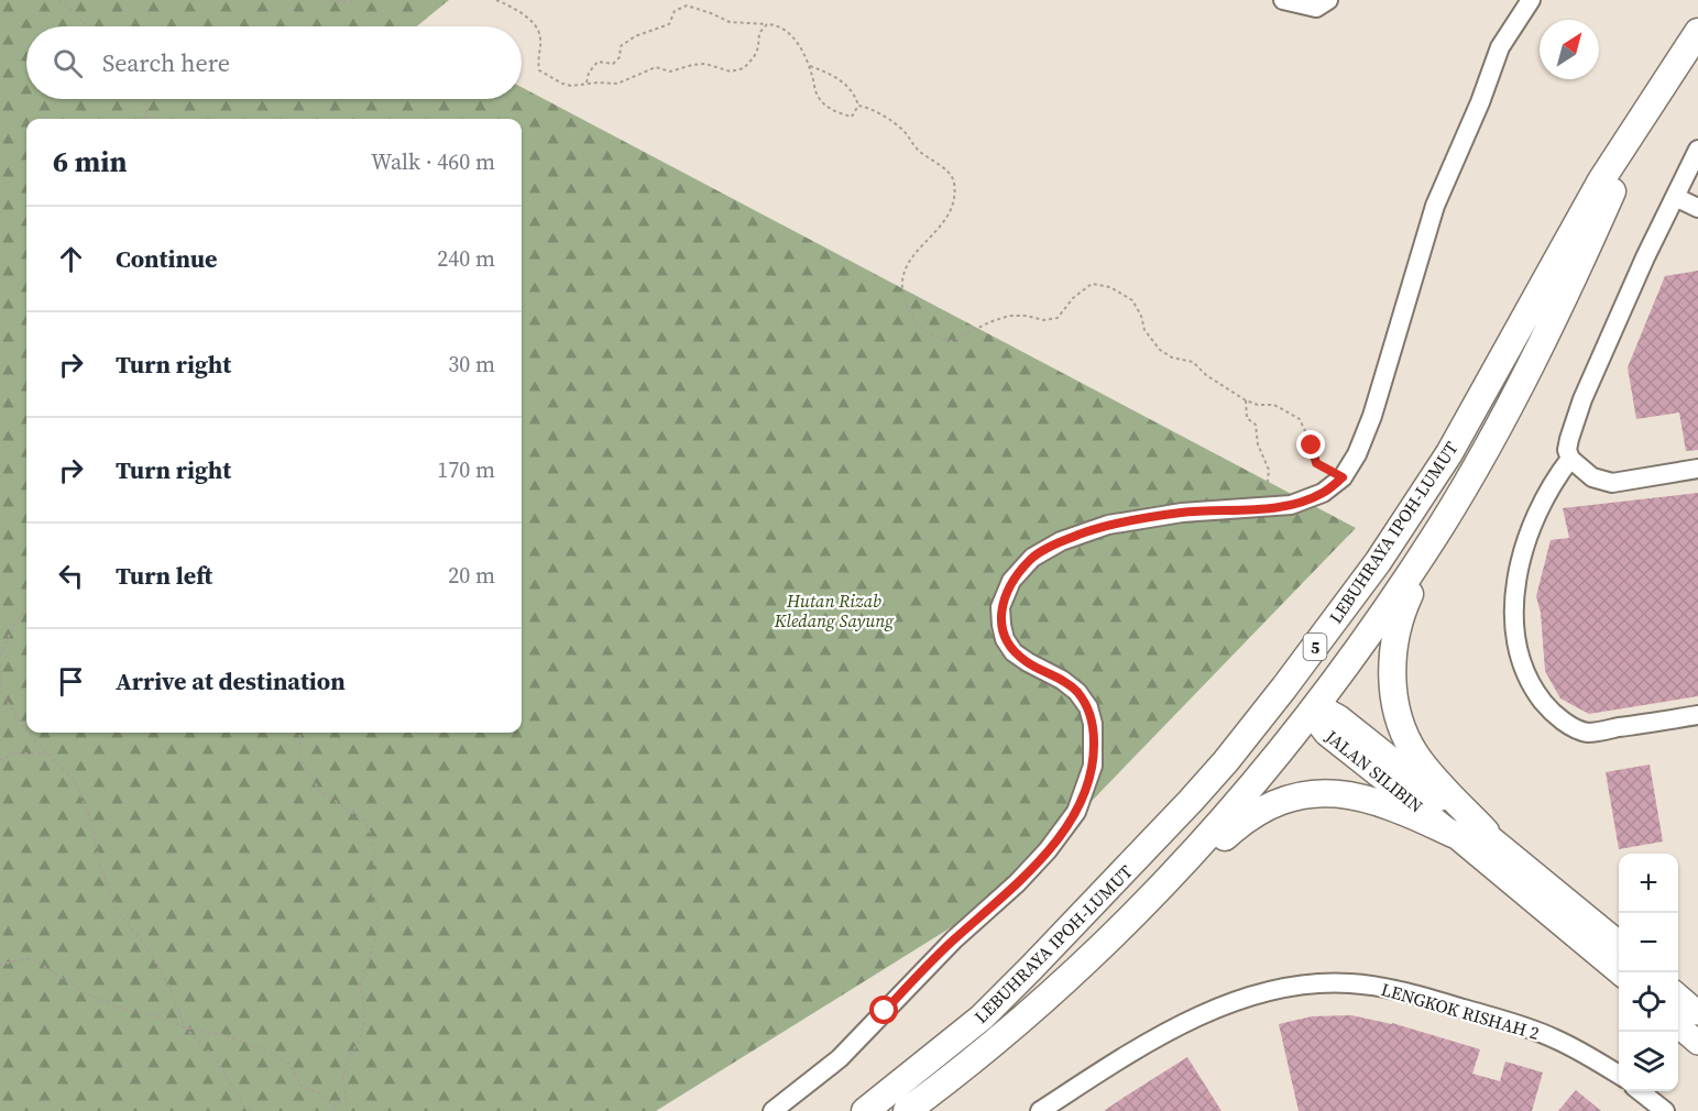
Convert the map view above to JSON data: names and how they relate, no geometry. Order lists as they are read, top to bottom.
{
  "streets": {
    "highway": ["LEBUHRAYA IPOH-LUMUT", "5"],
    "main road": ["JALAN SILIBIN"],
    "street": ["LENGKOK RISHAH 2"]
  },
  "crossings": [
    ["LEBUHRAYA IPOH-LUMUT", "JALAN SILIBIN"]
  ],
  "parks": ["Hutan Rizab Kledang Sayung"],
  "north": "top right",
  "page": {
    "search": "Search here",
    "heading": ["6 min", "Walk · 460 m"],
    "list": [
      ["Continue", "240 m"],
      ["Turn right", "30 m"],
      ["Turn right", "170 m"],
      ["Turn left", "20 m"],
      "Arrive at destination"
    ],
    "map_buttons": ["+", "−"]
  }
}
